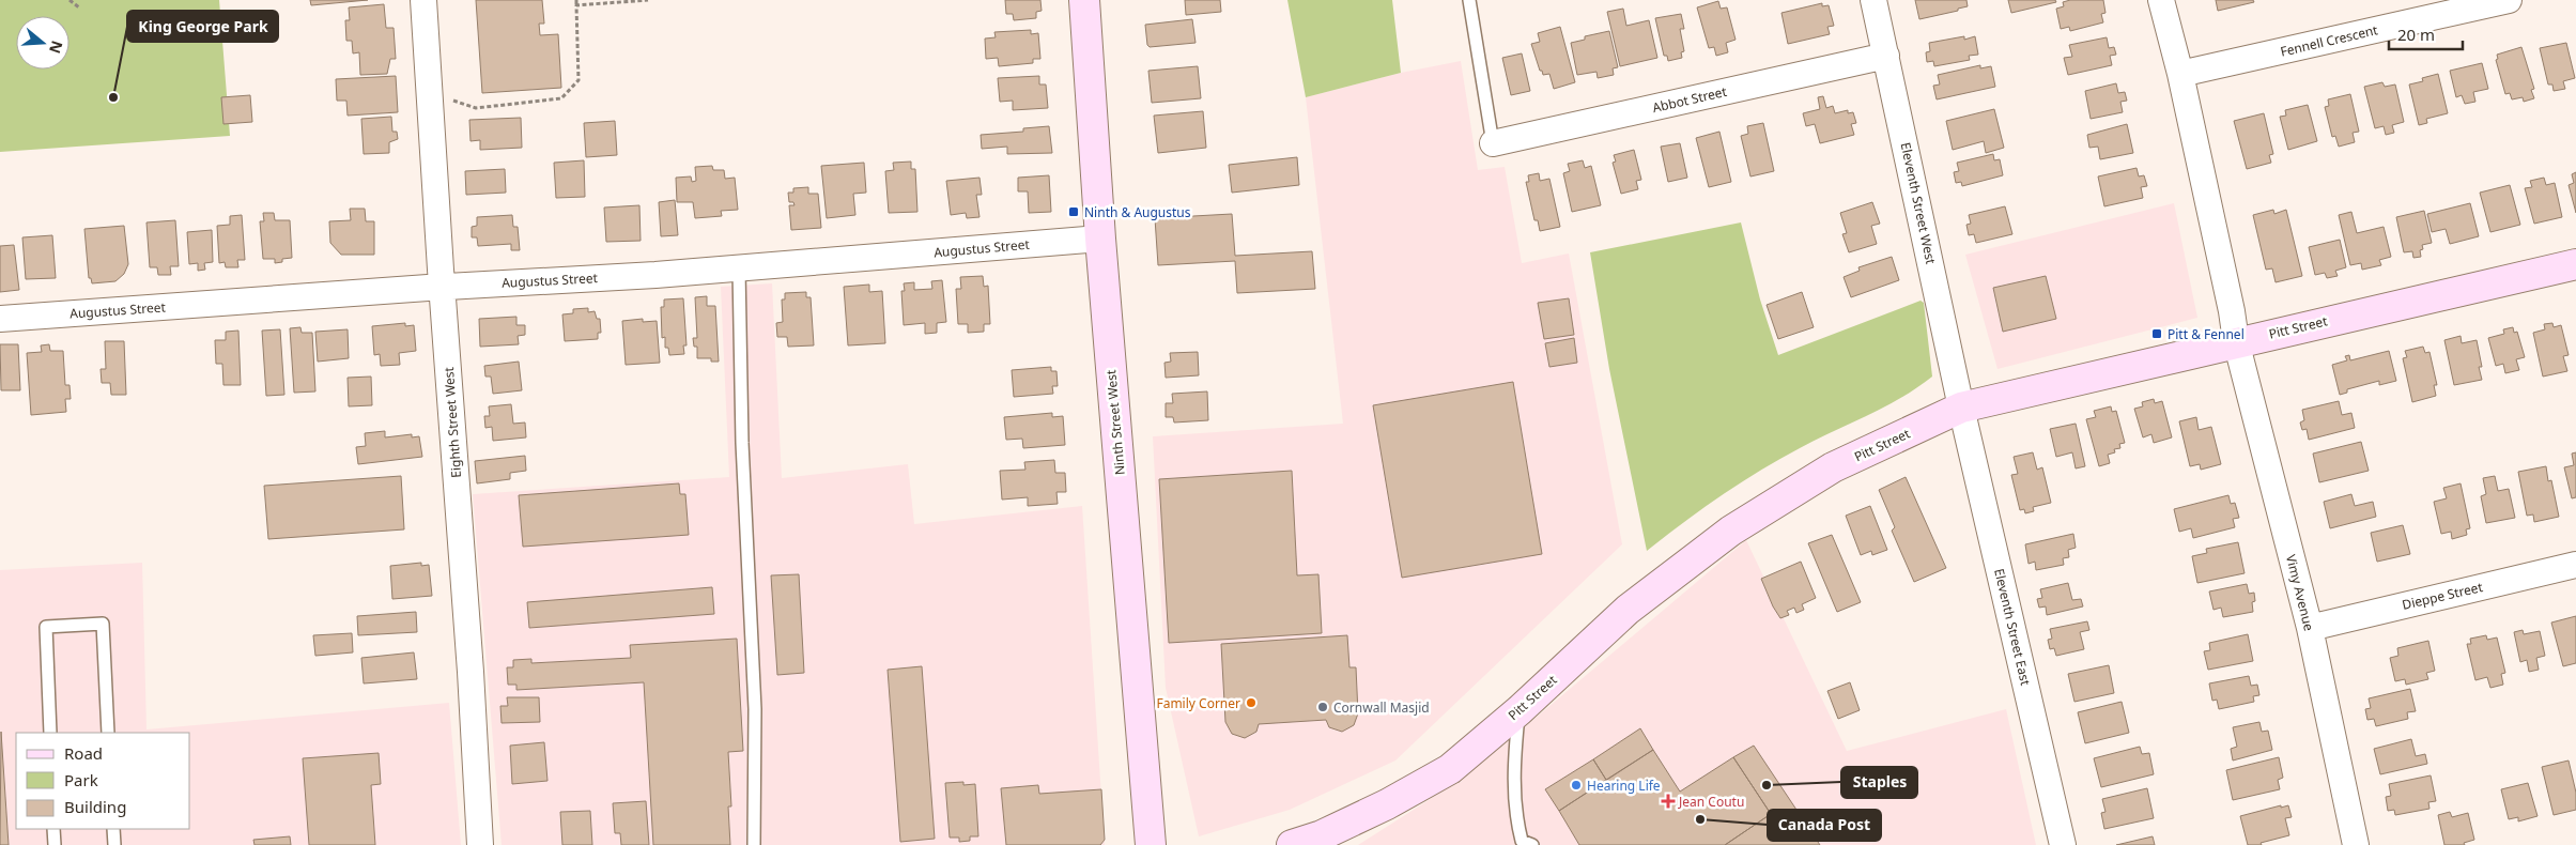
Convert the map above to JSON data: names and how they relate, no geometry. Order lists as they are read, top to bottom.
{
  "streets": {
    "street": [
      "Fennell Crescent",
      "Abbot Street",
      "Eleventh Street West",
      "Augustus Street",
      "Pitt Street",
      "Eighth Street West",
      "Ninth Street West",
      "Vimy Avenue",
      "Dieppe Street",
      "Eleventh Street East"
    ]
  },
  "crossings": [
    ["Abbot Street", "Eleventh Street West"],
    ["Eleventh Street West", "Pitt Street"],
    ["Eleventh Street West", "Eleventh Street East"],
    ["Augustus Street", "Eighth Street West"],
    ["Augustus Street", "Ninth Street West"],
    ["Pitt Street", "Vimy Avenue"],
    ["Pitt Street", "Eleventh Street East"],
    ["Vimy Avenue", "Dieppe Street"]
  ],
  "places": {
    "other": [
      "King George Park",
      "Family Corner",
      "Cornwall Masjid",
      "Hearing Life",
      "Staples",
      "Canada Post"
    ],
    "transit": ["Ninth & Augustus", "Pitt & Fennel"],
    "health": ["Jean Coutu"]
  },
  "legend": ["Road", "Park", "Building"],
  "scale_bar": "20 m",
  "north": "right"
}
